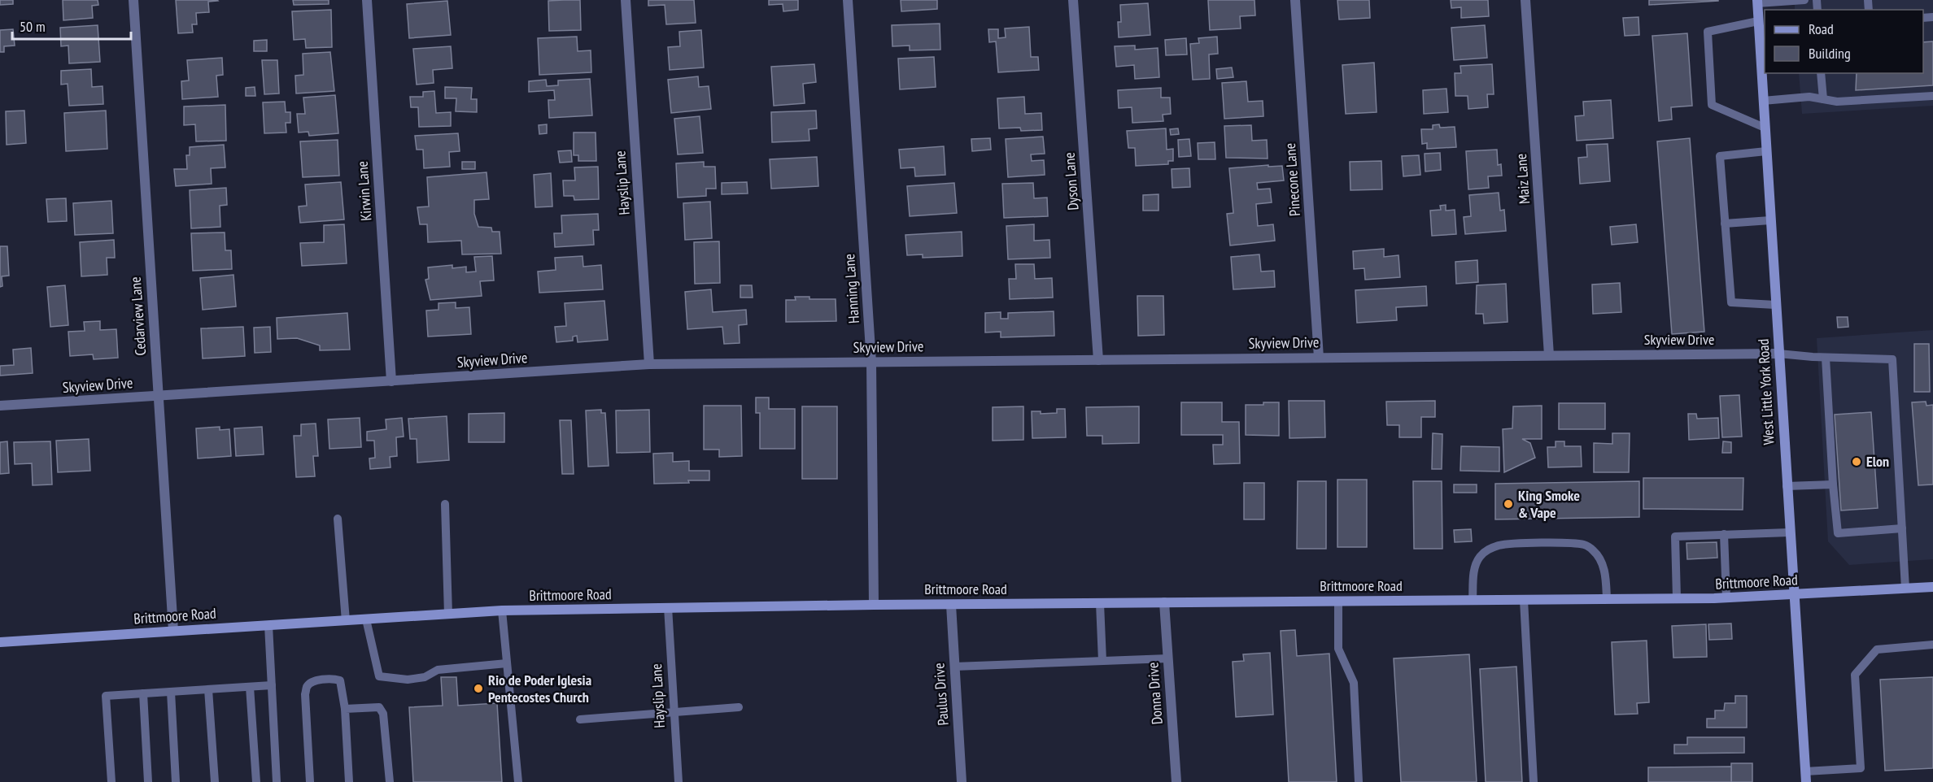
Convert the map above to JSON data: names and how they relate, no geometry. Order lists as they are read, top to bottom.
{
  "streets": {
    "main road": ["West Little York Road", "Brittmoore Road"],
    "street": [
      "Maiz Lane",
      "Pinecone Lane",
      "Dyson Lane",
      "Hayslip Lane",
      "Kirwin Lane",
      "Hanning Lane",
      "Cedarview Lane",
      "Skyview Drive",
      "Donna Drive",
      "Paulus Drive"
    ]
  },
  "crossings": [
    ["Maiz Lane", "Skyview Drive"],
    ["Pinecone Lane", "Skyview Drive"],
    ["Dyson Lane", "Skyview Drive"],
    ["Hayslip Lane", "Skyview Drive"],
    ["Hayslip Lane", "Brittmoore Road"],
    ["Kirwin Lane", "Skyview Drive"],
    ["Hanning Lane", "Skyview Drive"],
    ["Hanning Lane", "Brittmoore Road"],
    ["Cedarview Lane", "Skyview Drive"],
    ["Cedarview Lane", "Brittmoore Road"],
    ["Skyview Drive", "West Little York Road"],
    ["West Little York Road", "Brittmoore Road"],
    ["Brittmoore Road", "Donna Drive"],
    ["Brittmoore Road", "Paulus Drive"]
  ],
  "places": ["Elon", "King Smoke & Vape", "Rio de Poder Iglesia Pentecostes Church"],
  "legend": ["Road", "Building"],
  "scale_bar": "50 m"
}
